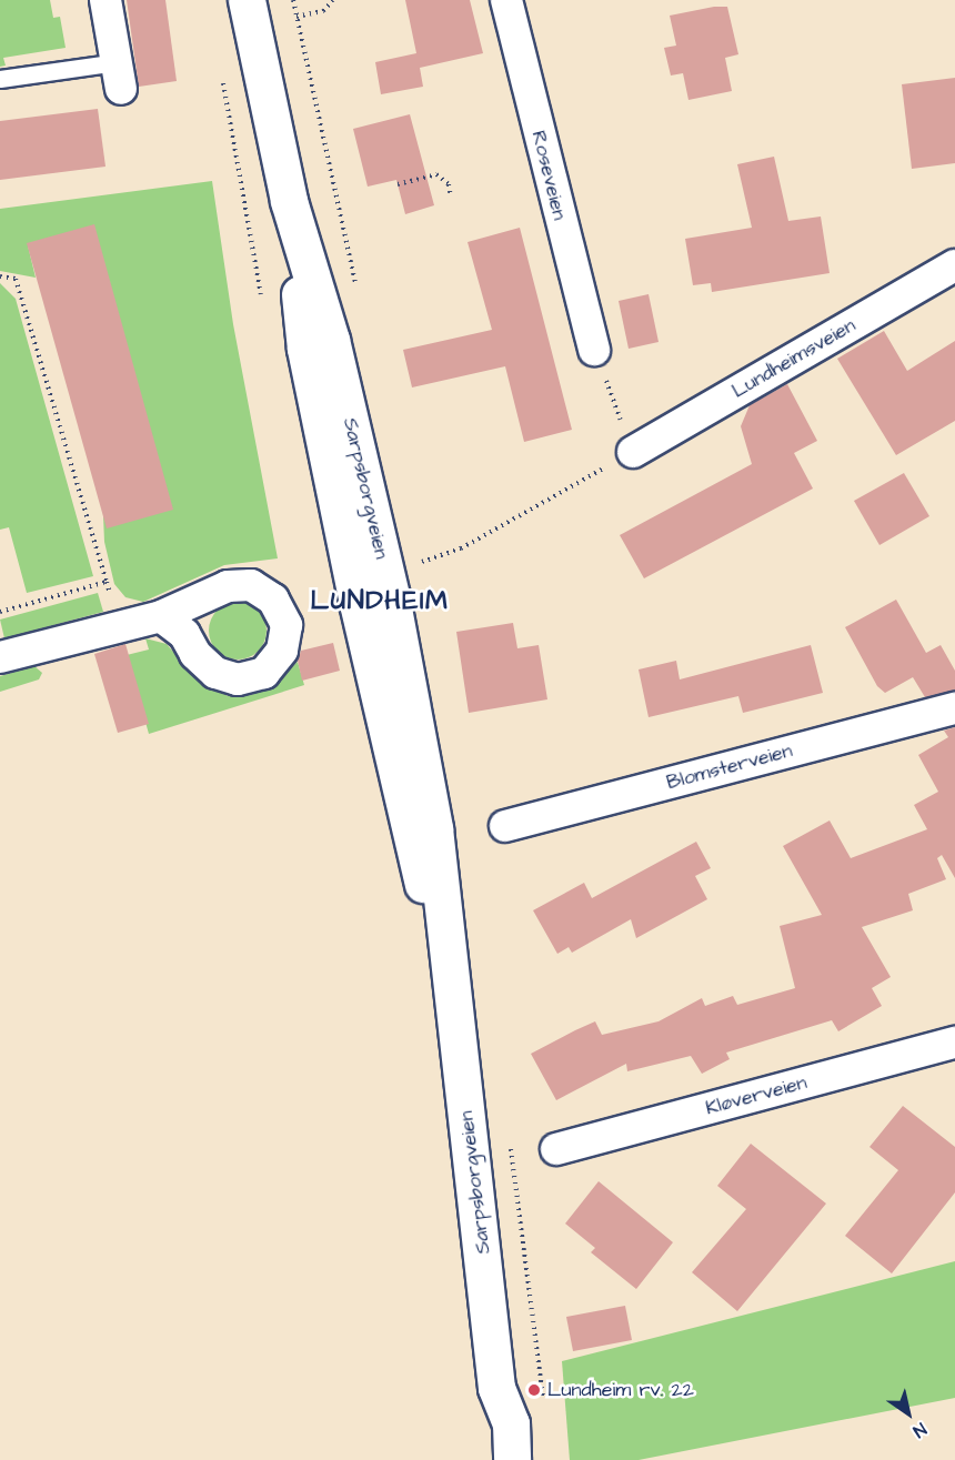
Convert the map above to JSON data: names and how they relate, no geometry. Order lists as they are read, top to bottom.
{
  "streets": {
    "highway": ["Sarpsborgveien"],
    "street": [
      "Roseveien",
      "Lundheimsveien",
      "Blomsterveien",
      "Kløverveien"
    ]
  },
  "districts": ["LUNDHEIM"],
  "places": ["Lundheim rv. 22"],
  "north": "bottom right"
}
